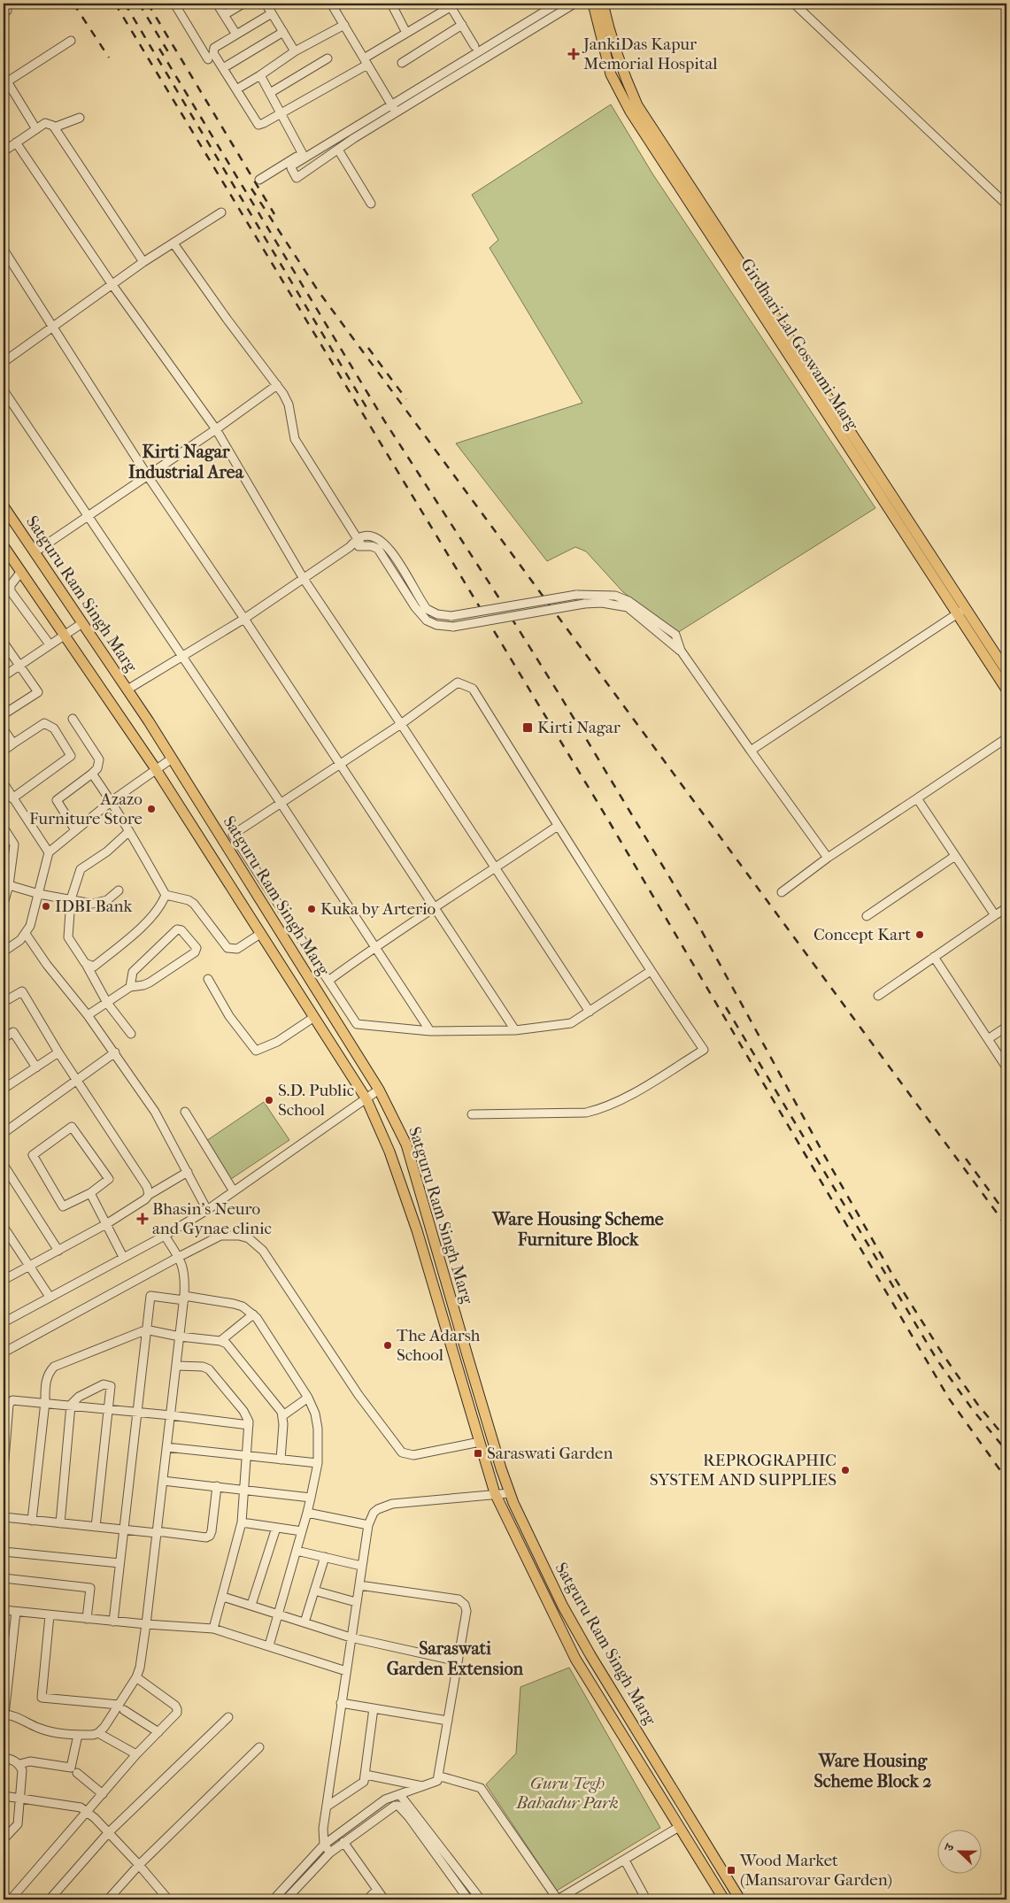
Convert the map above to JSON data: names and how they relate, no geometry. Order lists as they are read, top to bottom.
{
  "streets": {
    "main road": ["Girdhari Lal Goswami Marg", "Satguru Ram Singh Marg"]
  },
  "districts": [
    "Kirti Nagar Industrial Area",
    "Ware Housing Scheme Furniture Block",
    "Saraswati Garden Extension",
    "Ware Housing Scheme Block 2"
  ],
  "parks": ["Guru Tegh Bahadur Park"],
  "places": {
    "health": ["JankiDas Kapur Memorial Hospital", "Bhasin's Neuro and Gynae clinic"],
    "transit": ["Kirti Nagar", "Saraswati Garden", "Wood Market (Mansarovar Garden)"],
    "other": [
      "Azazo Furniture Store",
      "IDBI Bank",
      "Kuka by Arterio",
      "Concept Kart",
      "S.D. Public School",
      "The Adarsh School",
      "REPROGRAPHIC SYSTEM AND SUPPLIES"
    ]
  },
  "north": "left"
}
